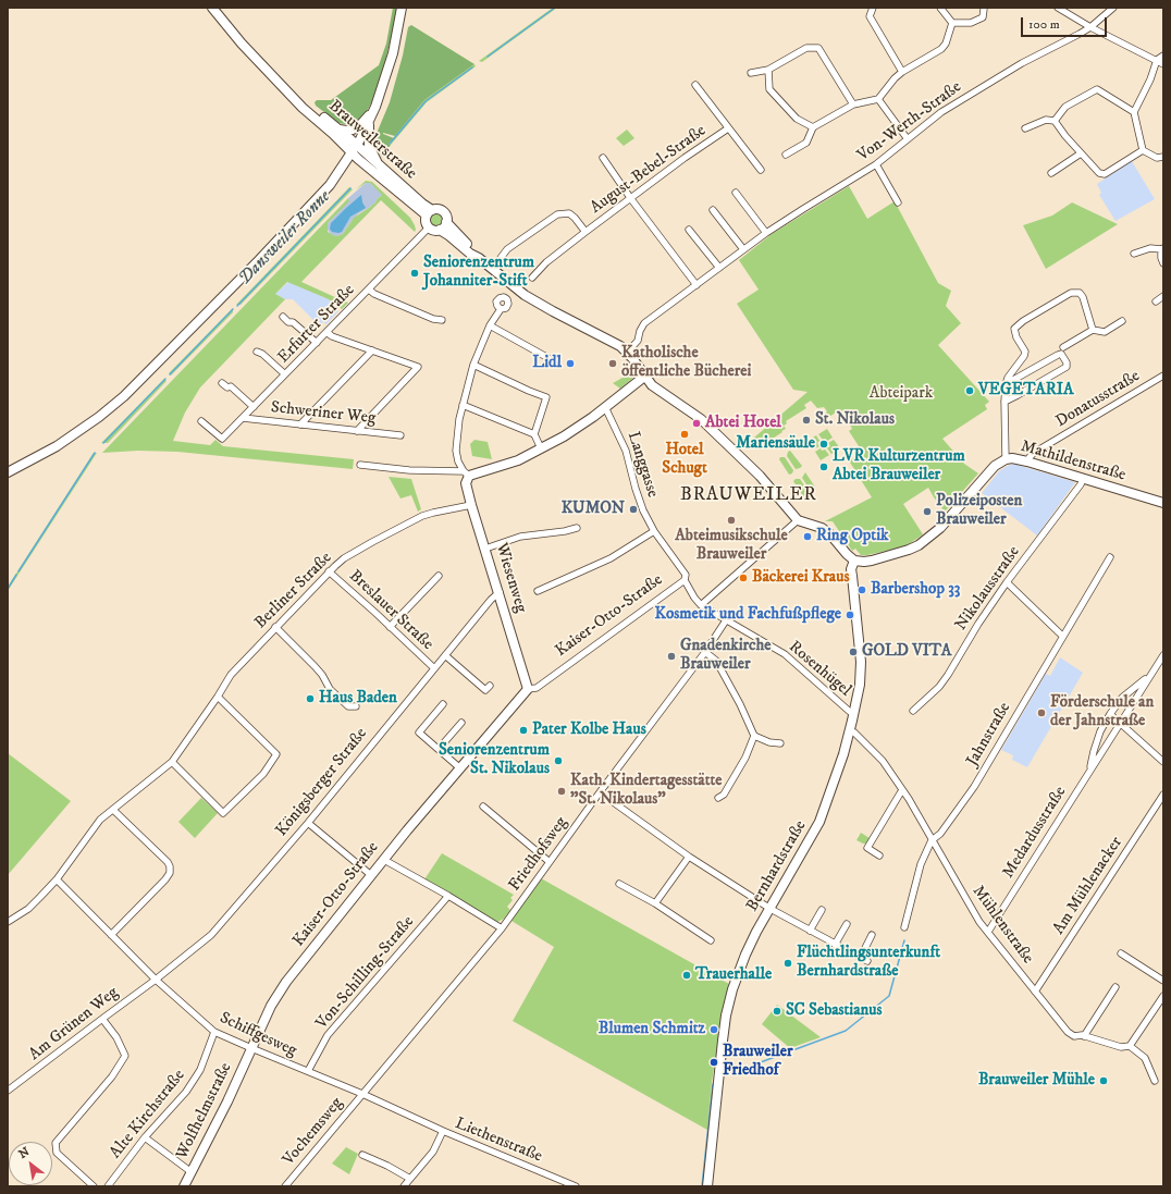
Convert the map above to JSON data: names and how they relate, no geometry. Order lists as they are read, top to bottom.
{
  "streets": {
    "street": [
      "Von-Werth-Straße",
      "Brauweilerstraße",
      "August-Bebel-Straße",
      "Erfurter Straße",
      "Donatusstraße",
      "Schweriner Weg",
      "Mathildenstraße",
      "Langgasse",
      "Wiesenweg",
      "Nikolausstraße",
      "Berliner Straße",
      "Breslauer Straße",
      "Kaiser-Otto-Straße",
      "Rosenhügel",
      "Jahnstraße",
      "Königsberger Straße",
      "Medardusstraße",
      "Friedhofsweg",
      "Bernhardstraße",
      "Am Mühlenacker",
      "Mühlenstraße",
      "Von-Schilling-Straße",
      "Am Grünen Weg",
      "Schiffgesweg",
      "Wolfhelmstraße",
      "Alte Kirchstraße",
      "Vochemsweg",
      "Liethenstraße"
    ]
  },
  "crossings": [
    ["Brauweilerstraße", "Erfurter Straße"],
    ["Erfurter Straße", "Schweriner Weg"],
    ["Donatusstraße", "Mathildenstraße"],
    ["Mathildenstraße", "Nikolausstraße"],
    ["Mathildenstraße", "Bernhardstraße"],
    ["Langgasse", "Kaiser-Otto-Straße"],
    ["Wiesenweg", "Berliner Straße"],
    ["Wiesenweg", "Kaiser-Otto-Straße"],
    ["Wiesenweg", "Königsberger Straße"],
    ["Berliner Straße", "Breslauer Straße"],
    ["Berliner Straße", "Schiffgesweg"],
    ["Breslauer Straße", "Königsberger Straße"],
    ["Kaiser-Otto-Straße", "Rosenhügel"],
    ["Kaiser-Otto-Straße", "Schiffgesweg"],
    ["Kaiser-Otto-Straße", "Wolfhelmstraße"],
    ["Rosenhügel", "Friedhofsweg"],
    ["Rosenhügel", "Bernhardstraße"],
    ["Jahnstraße", "Mühlenstraße"],
    ["Königsberger Straße", "Am Grünen Weg"],
    ["Königsberger Straße", "Schiffgesweg"],
    ["Medardusstraße", "Mühlenstraße"],
    ["Friedhofsweg", "Schiffgesweg"],
    ["Friedhofsweg", "Vochemsweg"],
    ["Bernhardstraße", "Mühlenstraße"],
    ["Am Mühlenacker", "Mühlenstraße"],
    ["Von-Schilling-Straße", "Schiffgesweg"],
    ["Am Grünen Weg", "Schiffgesweg"],
    ["Schiffgesweg", "Wolfhelmstraße"],
    ["Schiffgesweg", "Alte Kirchstraße"],
    ["Schiffgesweg", "Vochemsweg"],
    ["Schiffgesweg", "Liethenstraße"]
  ],
  "districts": ["BRAUWEILER"],
  "water": ["Dansweiler Ronne"],
  "parks": ["Abteipark"],
  "places": [
    "Seniorenzentrum Johanniter-Stift",
    "Lidl",
    "Katholische öffentliche Bücherei",
    "VEGETARIA",
    "St. Nikolaus",
    "Abtei Hotel",
    "Hotel Schugt",
    "Mariensäule",
    "LVR Kulturzentrum Abtei Brauweiler",
    "KUMON",
    "Polizeiposten Brauweiler",
    "Abteimusikschule Brauweiler",
    "Ring Optik",
    "Bäckerei Kraus",
    "Barbershop 33",
    "Kosmetik und Fachfußpflege",
    "GOLD VITA",
    "Gnadenkirche Brauweiler",
    "Haus Baden",
    "Förderschule an der Jahnstraße",
    "Pater Kolbe Haus",
    "Seniorenzentrum St. Nikolaus",
    "Kath. Kindertagesstätte \"St. Nikolaus\"",
    "Flüchtlingsunterkunft Bernhardstraße",
    "Trauerhalle",
    "SC Sebastianus",
    "Blumen Schmitz",
    "Brauweiler Friedhof",
    "Brauweiler Mühle"
  ],
  "scale_bar": "100 m",
  "north": "top left"
}
